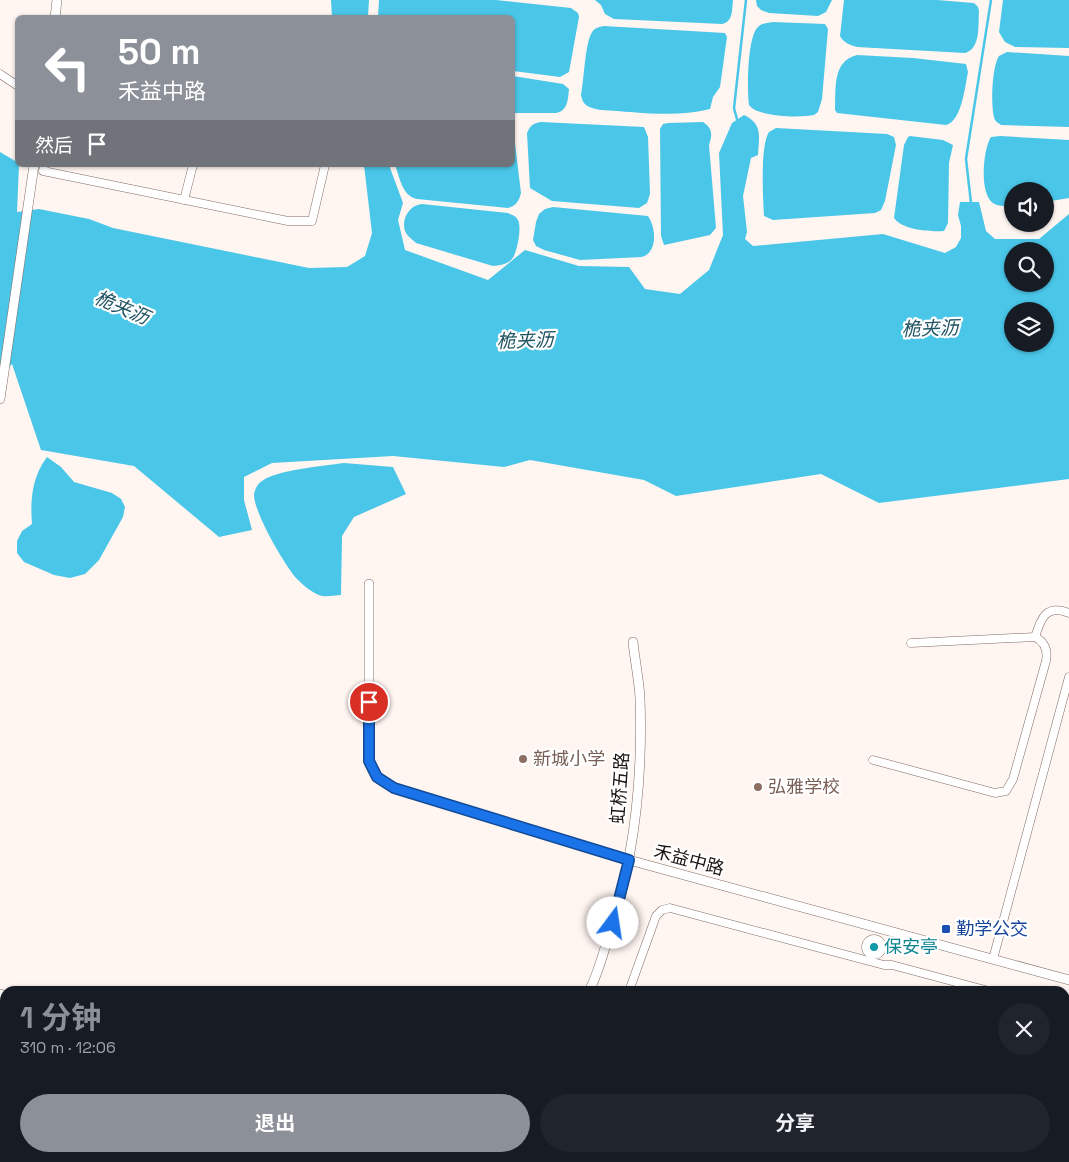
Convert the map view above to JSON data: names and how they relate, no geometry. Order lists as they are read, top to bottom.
{
  "streets": {
    "street": ["虹桥五路", "禾益中路"]
  },
  "crossings": [
    ["虹桥五路", "禾益中路"]
  ],
  "water": ["桅夹沥"],
  "places": {
    "other": ["新城小学", "弘雅学校", "保安亭"],
    "transit": ["勤学公交"]
  },
  "page": {
    "turn": ["50 m", "禾益中路"],
    "then": "然后",
    "heading": ["1 分钟", "310 m · 12:06"],
    "buttons": ["退出", "分享"]
  }
}
